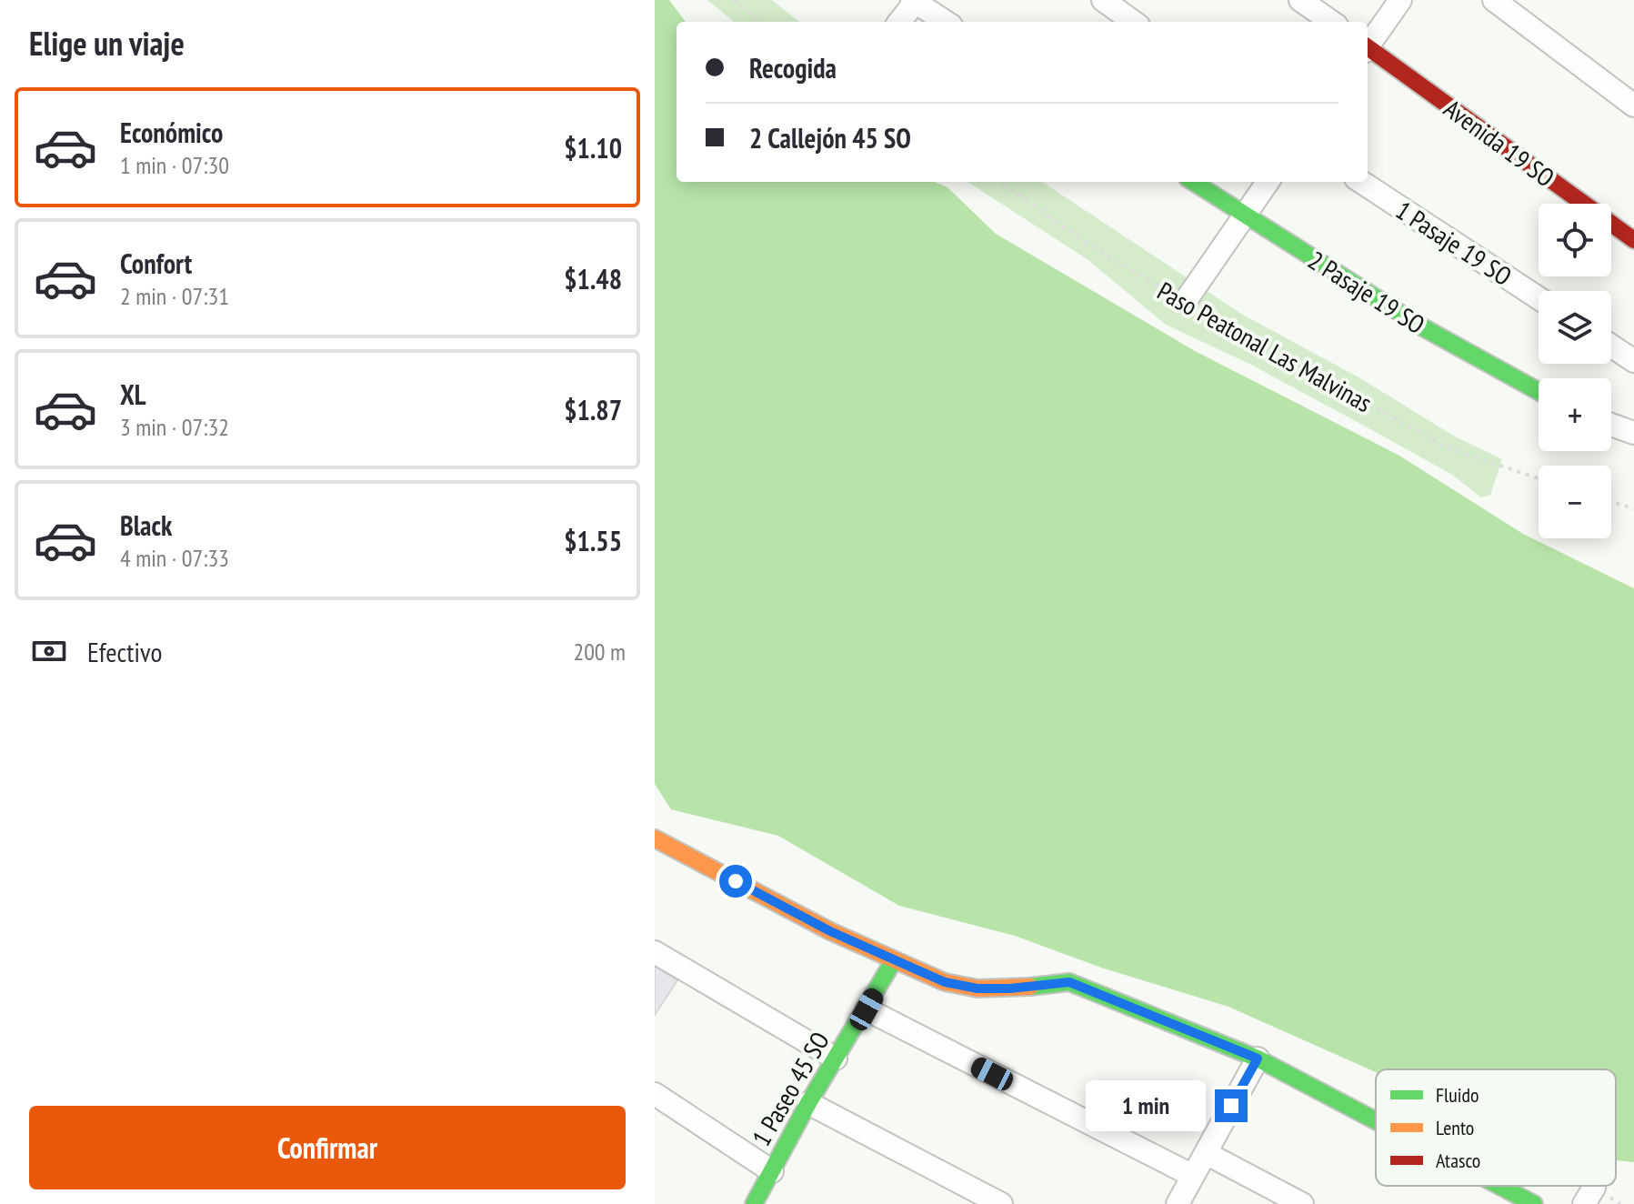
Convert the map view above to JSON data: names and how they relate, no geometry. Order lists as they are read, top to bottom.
{
  "streets": {
    "street": [
      "Avenida 19 SO",
      "1 Pasaje 19 SO",
      "2 Pasaje 19 SO",
      "1 Paseo 45 SO"
    ],
    "path": ["Paso Peatonal Las Malvinas"]
  },
  "legend": ["Fluido", "Lento", "Atasco"],
  "page": {
    "heading": "Elige un viaje",
    "banner": ["Recogida", "2 Callejón 45 SO"],
    "list": [
      {
        "name": "Económico",
        "note": "1 min · 07:30",
        "value": "$1.10"
      },
      {
        "name": "Confort",
        "note": "2 min · 07:31",
        "value": "$1.48"
      },
      {
        "name": "XL",
        "note": "3 min · 07:32",
        "value": "$1.87"
      },
      {
        "name": "Black",
        "note": "4 min · 07:33",
        "value": "$1.55"
      }
    ],
    "map_buttons": ["+", "−"],
    "pay": ["Efectivo", "200 m"],
    "bubble": "1 min",
    "buttons": "Confirmar"
  }
}
